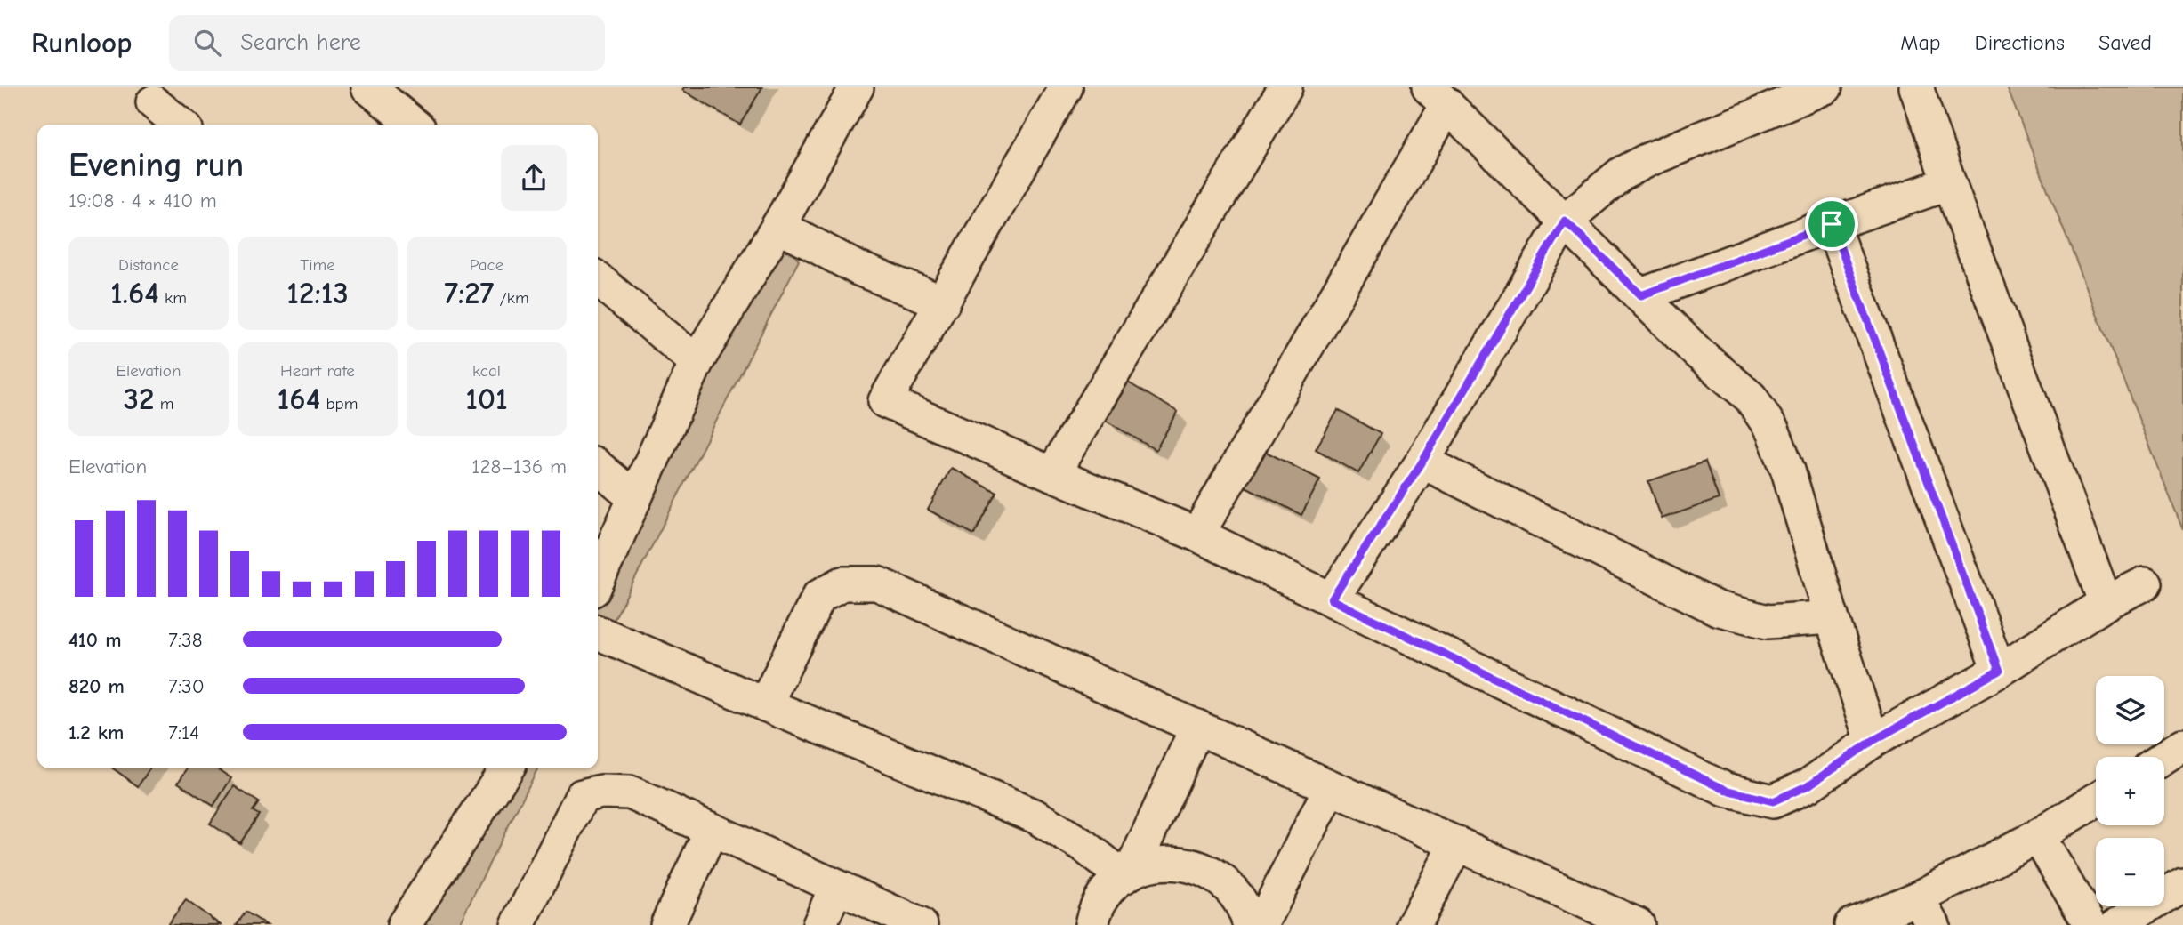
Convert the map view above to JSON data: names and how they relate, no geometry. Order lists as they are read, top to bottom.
{
  "page": {
    "header": "Runloop",
    "search": "Search here",
    "nav": ["Map", "Directions", "Saved"],
    "heading": ["Evening run", "19:08 · 4 × 410 m"],
    "stats": [
      ["Distance", "1.64 km"],
      ["Time", "12:13"],
      ["Pace", "7:27 /km"],
      ["Elevation", "32 m"],
      ["Heart rate", "164 bpm"],
      ["kcal", "101"]
    ],
    "chart": ["Elevation", "128–136 m"],
    "list": [
      {
        "name": "410 m",
        "note": "7:38"
      },
      {
        "name": "820 m",
        "note": "7:30"
      },
      {
        "name": "1.2 km",
        "note": "7:14"
      }
    ],
    "map_buttons": ["+", "−"]
  }
}
